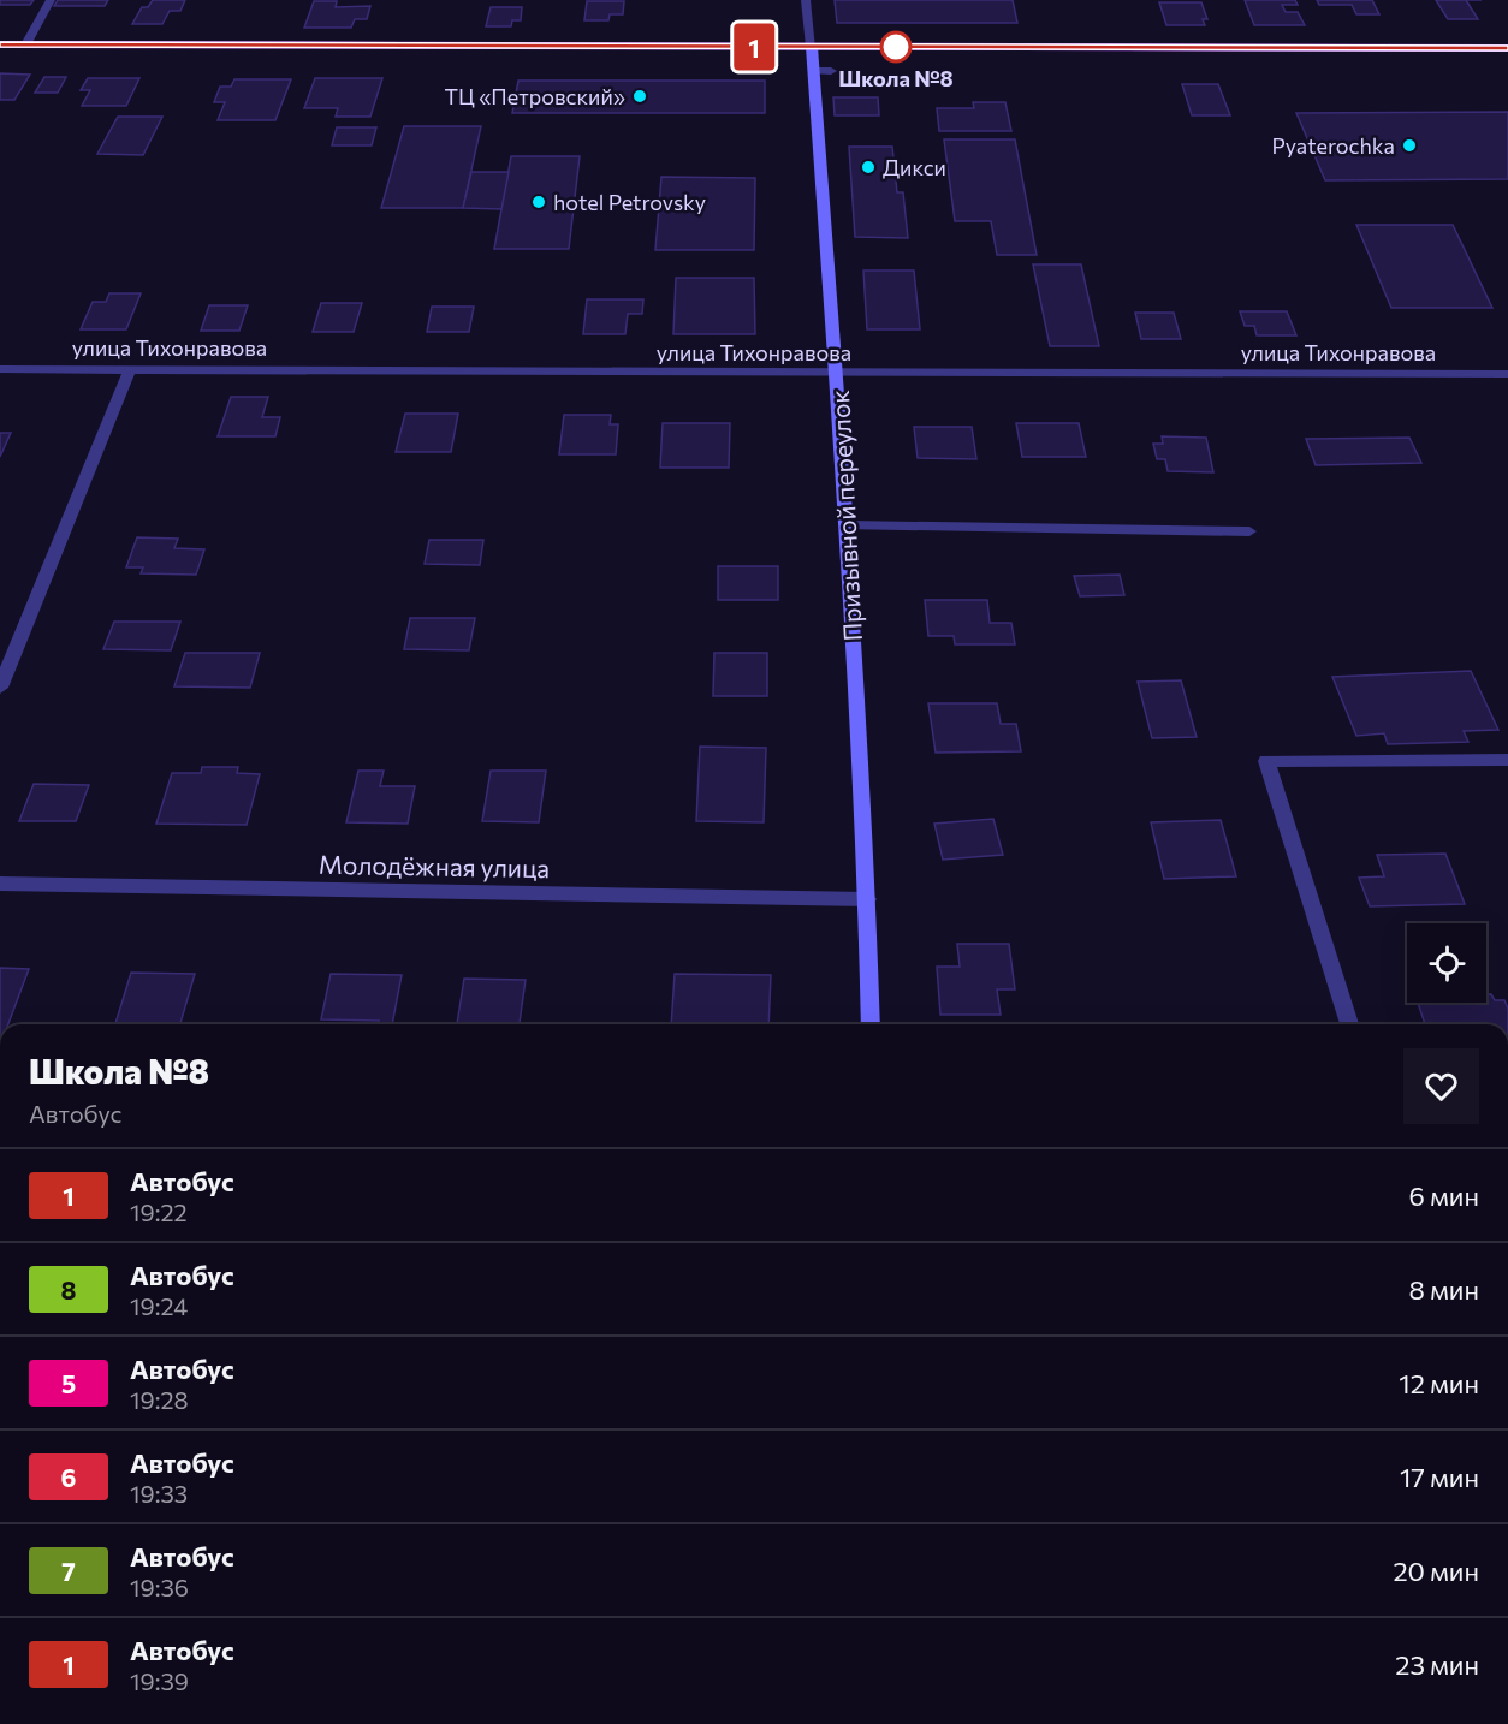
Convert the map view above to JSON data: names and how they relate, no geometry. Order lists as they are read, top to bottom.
{
  "streets": {
    "street": ["улица Тихонравова", "Призывной переулок", "Молодёжная улица"]
  },
  "crossings": [
    ["улица Тихонравова", "Призывной переулок"],
    ["Призывной переулок", "Молодёжная улица"]
  ],
  "places": [
    "Школа №8",
    "ТЦ «Петровский»",
    "Pyaterochka",
    "Дикси",
    "hotel Petrovsky"
  ],
  "lines": ["bus line 1"],
  "page": {
    "on_map": "1",
    "heading": ["Школа №8", "Автобус"],
    "list": [
      {
        "mark": "1",
        "name": "Автобус",
        "note": "19:22",
        "value": "6 мин"
      },
      {
        "mark": "8",
        "name": "Автобус",
        "note": "19:24",
        "value": "8 мин"
      },
      {
        "mark": "5",
        "name": "Автобус",
        "note": "19:28",
        "value": "12 мин"
      },
      {
        "mark": "6",
        "name": "Автобус",
        "note": "19:33",
        "value": "17 мин"
      },
      {
        "mark": "7",
        "name": "Автобус",
        "note": "19:36",
        "value": "20 мин"
      },
      {
        "mark": "1",
        "name": "Автобус",
        "note": "19:39",
        "value": "23 мин"
      }
    ]
  }
}
